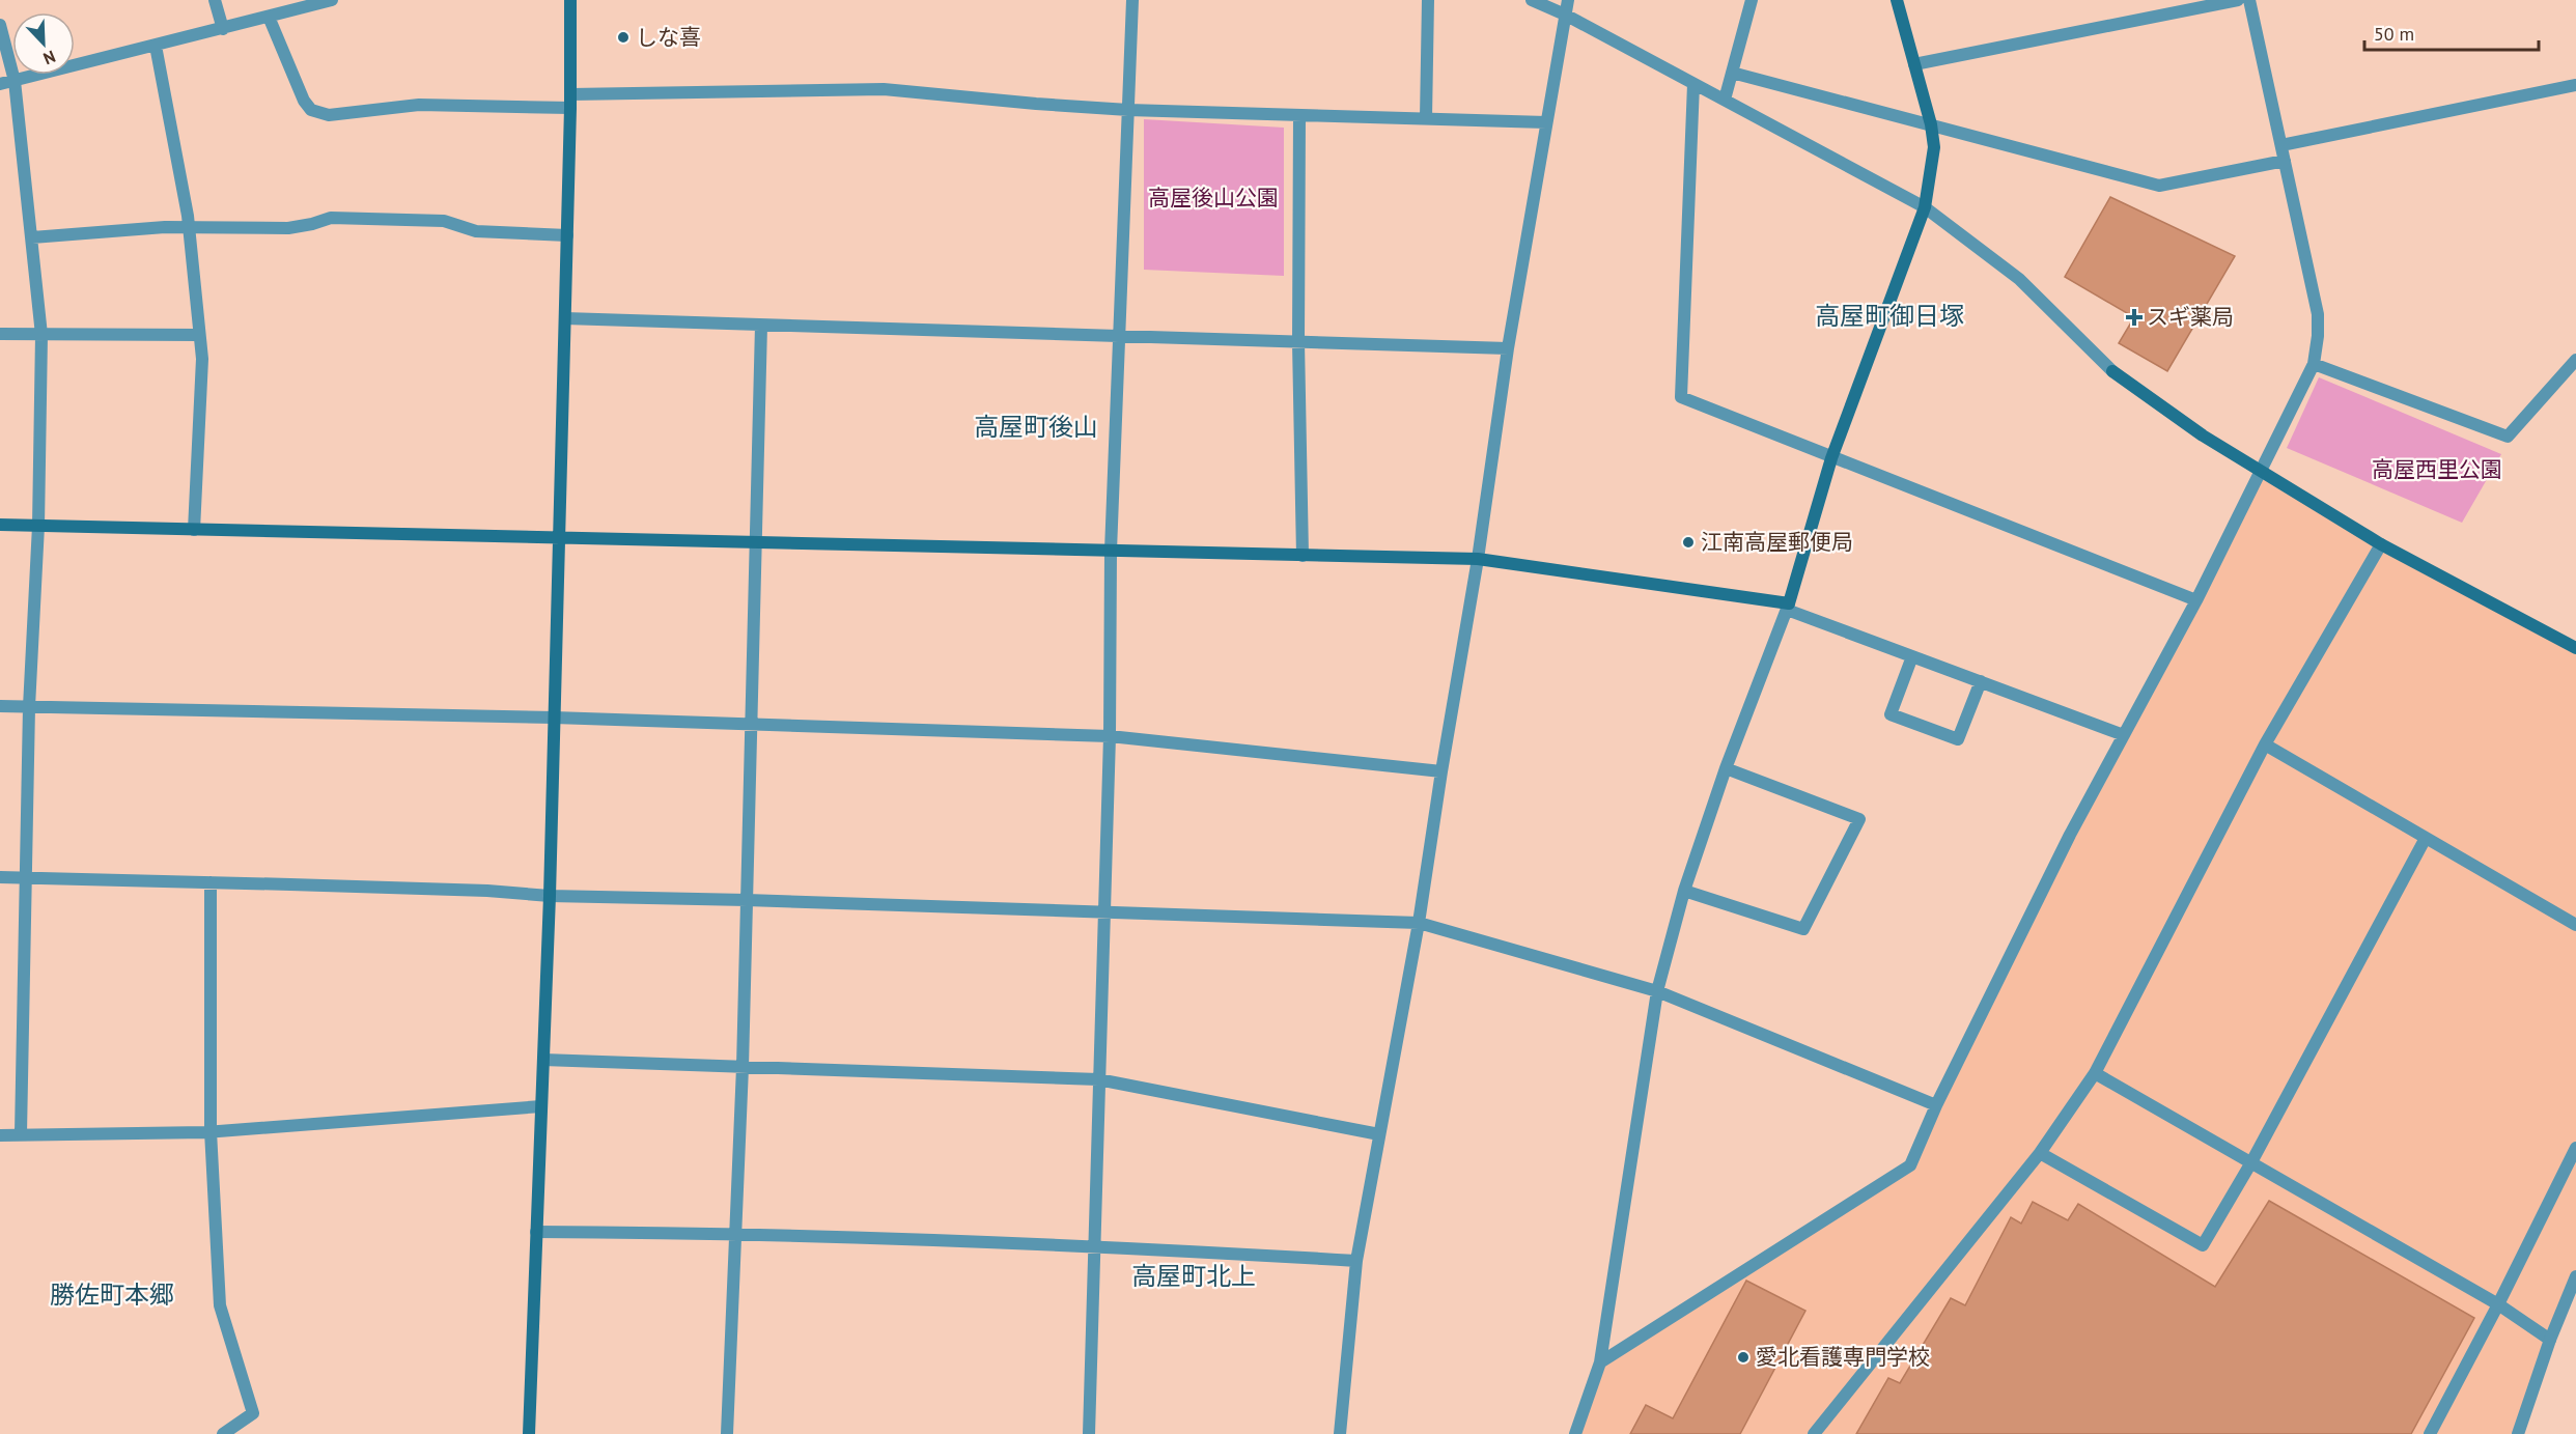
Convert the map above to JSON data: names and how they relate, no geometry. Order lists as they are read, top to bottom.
{
  "districts": [
    "高屋町御日塚",
    "高屋町後山",
    "高屋町北上",
    "勝佐町本郷"
  ],
  "parks": ["高屋後山公園", "高屋西里公園"],
  "places": {
    "other": ["しな喜", "江南高屋郵便局", "愛北看護専門学校"],
    "health": ["スギ薬局"]
  },
  "scale_bar": "50 m",
  "north": "bottom right"
}
